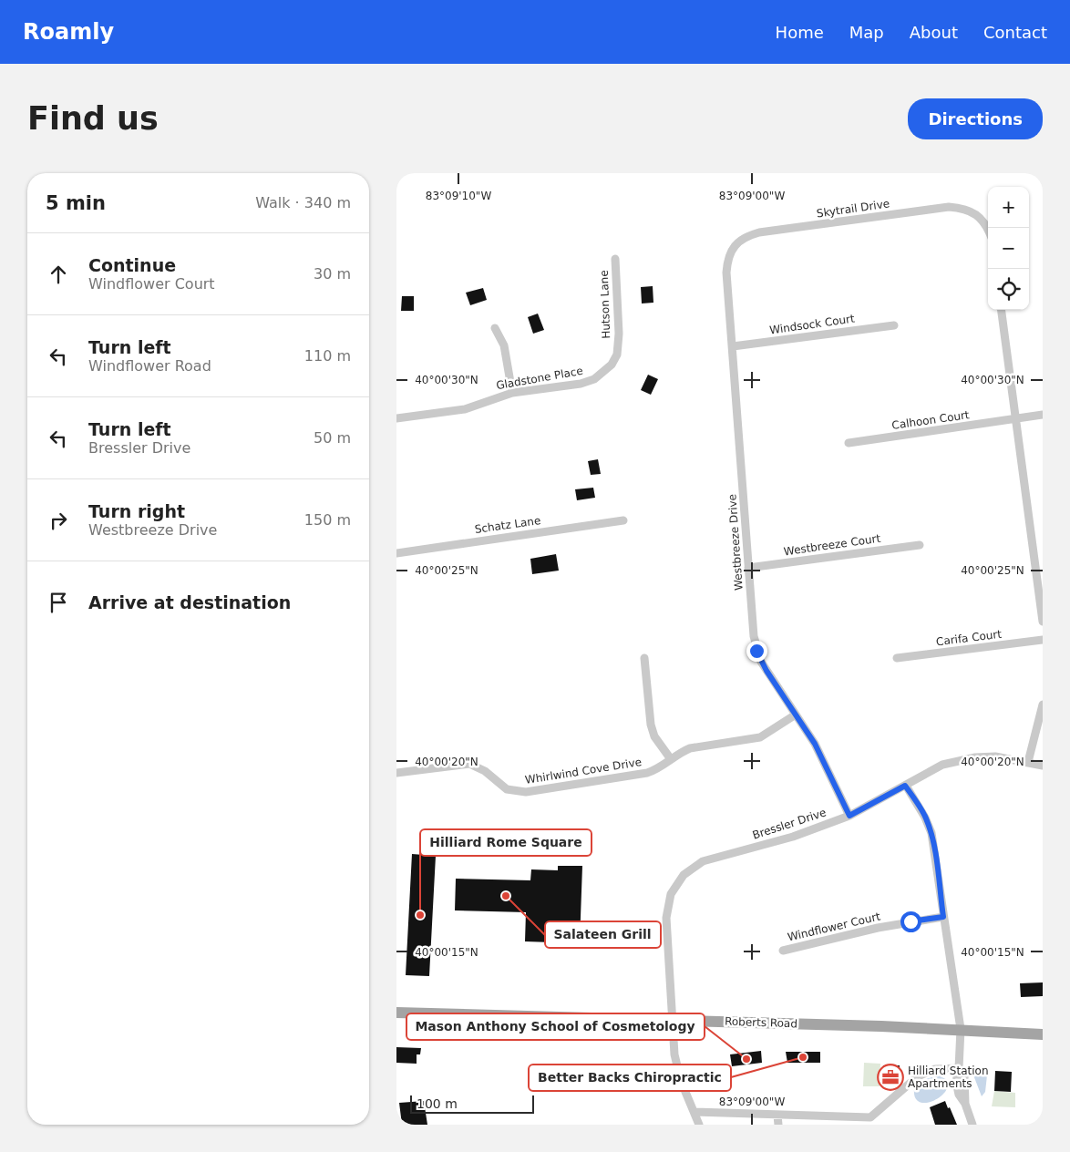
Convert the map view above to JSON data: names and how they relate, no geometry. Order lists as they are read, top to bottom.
{
  "streets": {
    "main road": ["Roberts Road"],
    "street": [
      "Skytrail Drive",
      "Hutson Lane",
      "Windsock Court",
      "Gladstone Place",
      "Calhoon Court",
      "Schatz Lane",
      "Westbreeze Drive",
      "Westbreeze Court",
      "Carifa Court",
      "Whirlwind Cove Drive",
      "Bressler Drive",
      "Windflower Court"
    ]
  },
  "crossings": [
    ["Skytrail Drive", "Westbreeze Drive"],
    ["Hutson Lane", "Gladstone Place"],
    ["Windsock Court", "Westbreeze Drive"],
    ["Westbreeze Drive", "Westbreeze Court"],
    ["Westbreeze Drive", "Whirlwind Cove Drive"],
    ["Westbreeze Drive", "Bressler Drive"],
    ["Bressler Drive", "Roberts Road"]
  ],
  "places": {
    "other": [
      "Salateen Grill",
      "Hilliard Rome Square",
      "Better Backs Chiropractic",
      "Mason Anthony School of Cosmetology"
    ],
    "office": ["Hilliard Station Apartments"]
  },
  "scale_bar": "100 m",
  "page": {
    "header": "Roamly",
    "nav": [
      "Home",
      "Map",
      "About",
      "Contact"
    ],
    "buttons": "Directions",
    "title": "Find us",
    "heading": ["5 min", "Walk · 340 m"],
    "map_buttons": ["+", "−"],
    "list": [
      ["Continue", "Windflower Court", "30 m"],
      ["Turn left", "Windflower Road", "110 m"],
      ["Turn left", "Bressler Drive", "50 m"],
      ["Turn right", "Westbreeze Drive", "150 m"],
      "Arrive at destination"
    ],
    "scale": "100 m"
  },
  "coordinates": [
    "83°09'10\"W",
    "83°09'00\"W",
    "40°00'30\"N",
    "40°00'25\"N",
    "40°00'20\"N",
    "40°00'15\"N"
  ]
}
